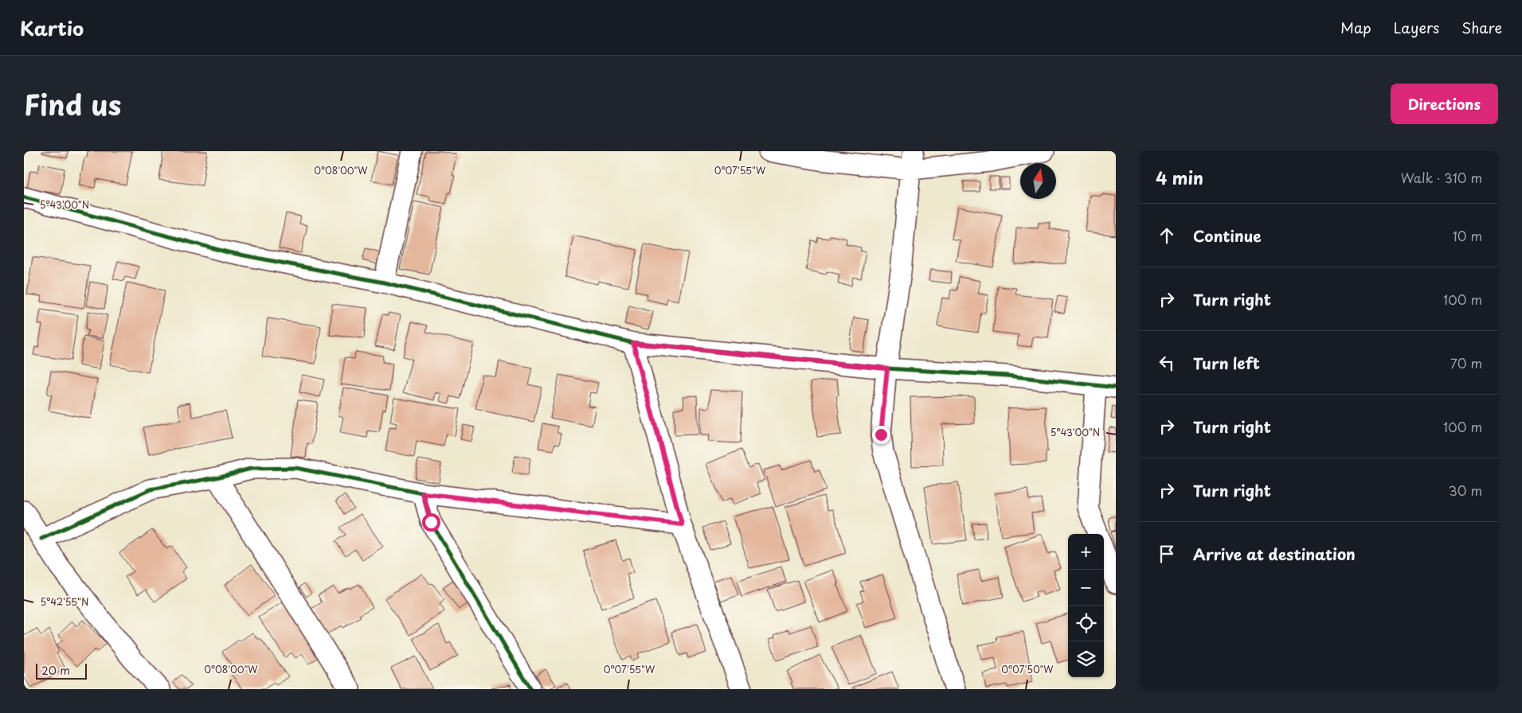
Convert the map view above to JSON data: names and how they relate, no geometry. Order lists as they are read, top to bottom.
{
  "scale_bar": "20 m",
  "north": "top",
  "page": {
    "header": "Kartio",
    "nav": ["Map", "Layers", "Share"],
    "title": "Find us",
    "buttons": "Directions",
    "heading": ["4 min", "Walk · 310 m"],
    "list": [
      ["Continue", "10 m"],
      ["Turn right", "100 m"],
      ["Turn left", "70 m"],
      ["Turn right", "100 m"],
      ["Turn right", "30 m"],
      "Arrive at destination"
    ],
    "map_buttons": ["+", "−"],
    "scale": "20 m"
  },
  "coordinates": [
    "0°08'00\"W",
    "0°07'55\"W",
    "5°43'00\"N",
    "5°42'55\"N",
    "0°07'50\"W"
  ]
}
